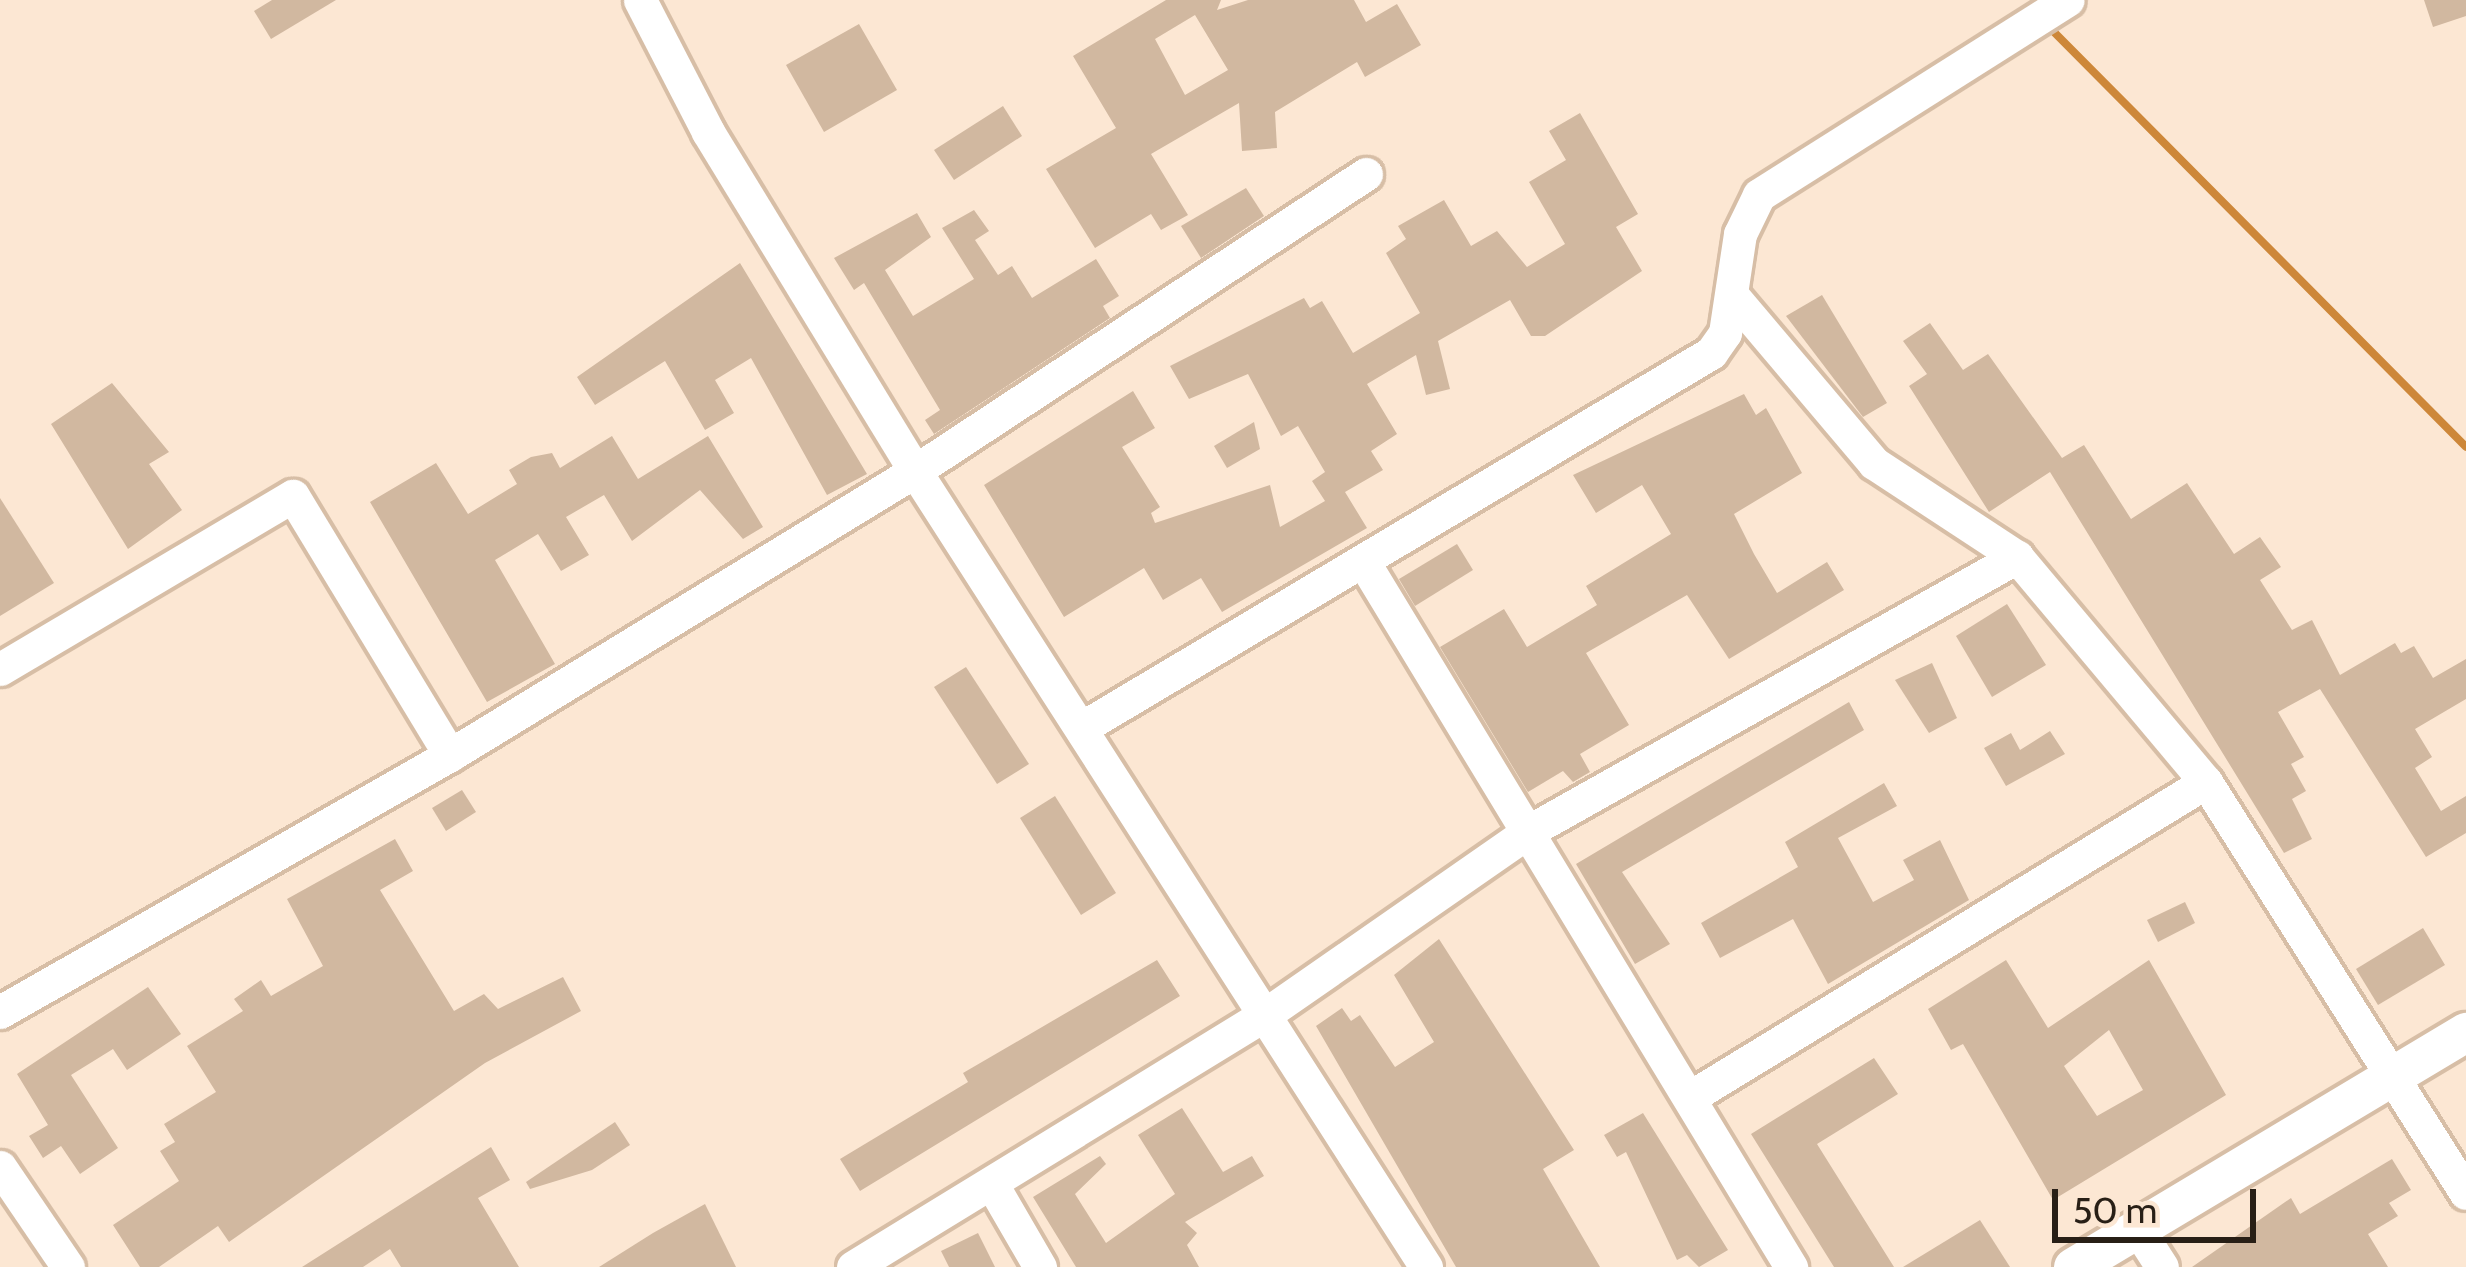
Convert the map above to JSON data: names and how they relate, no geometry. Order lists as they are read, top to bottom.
{
  "scale_bar": "50 m"
}
